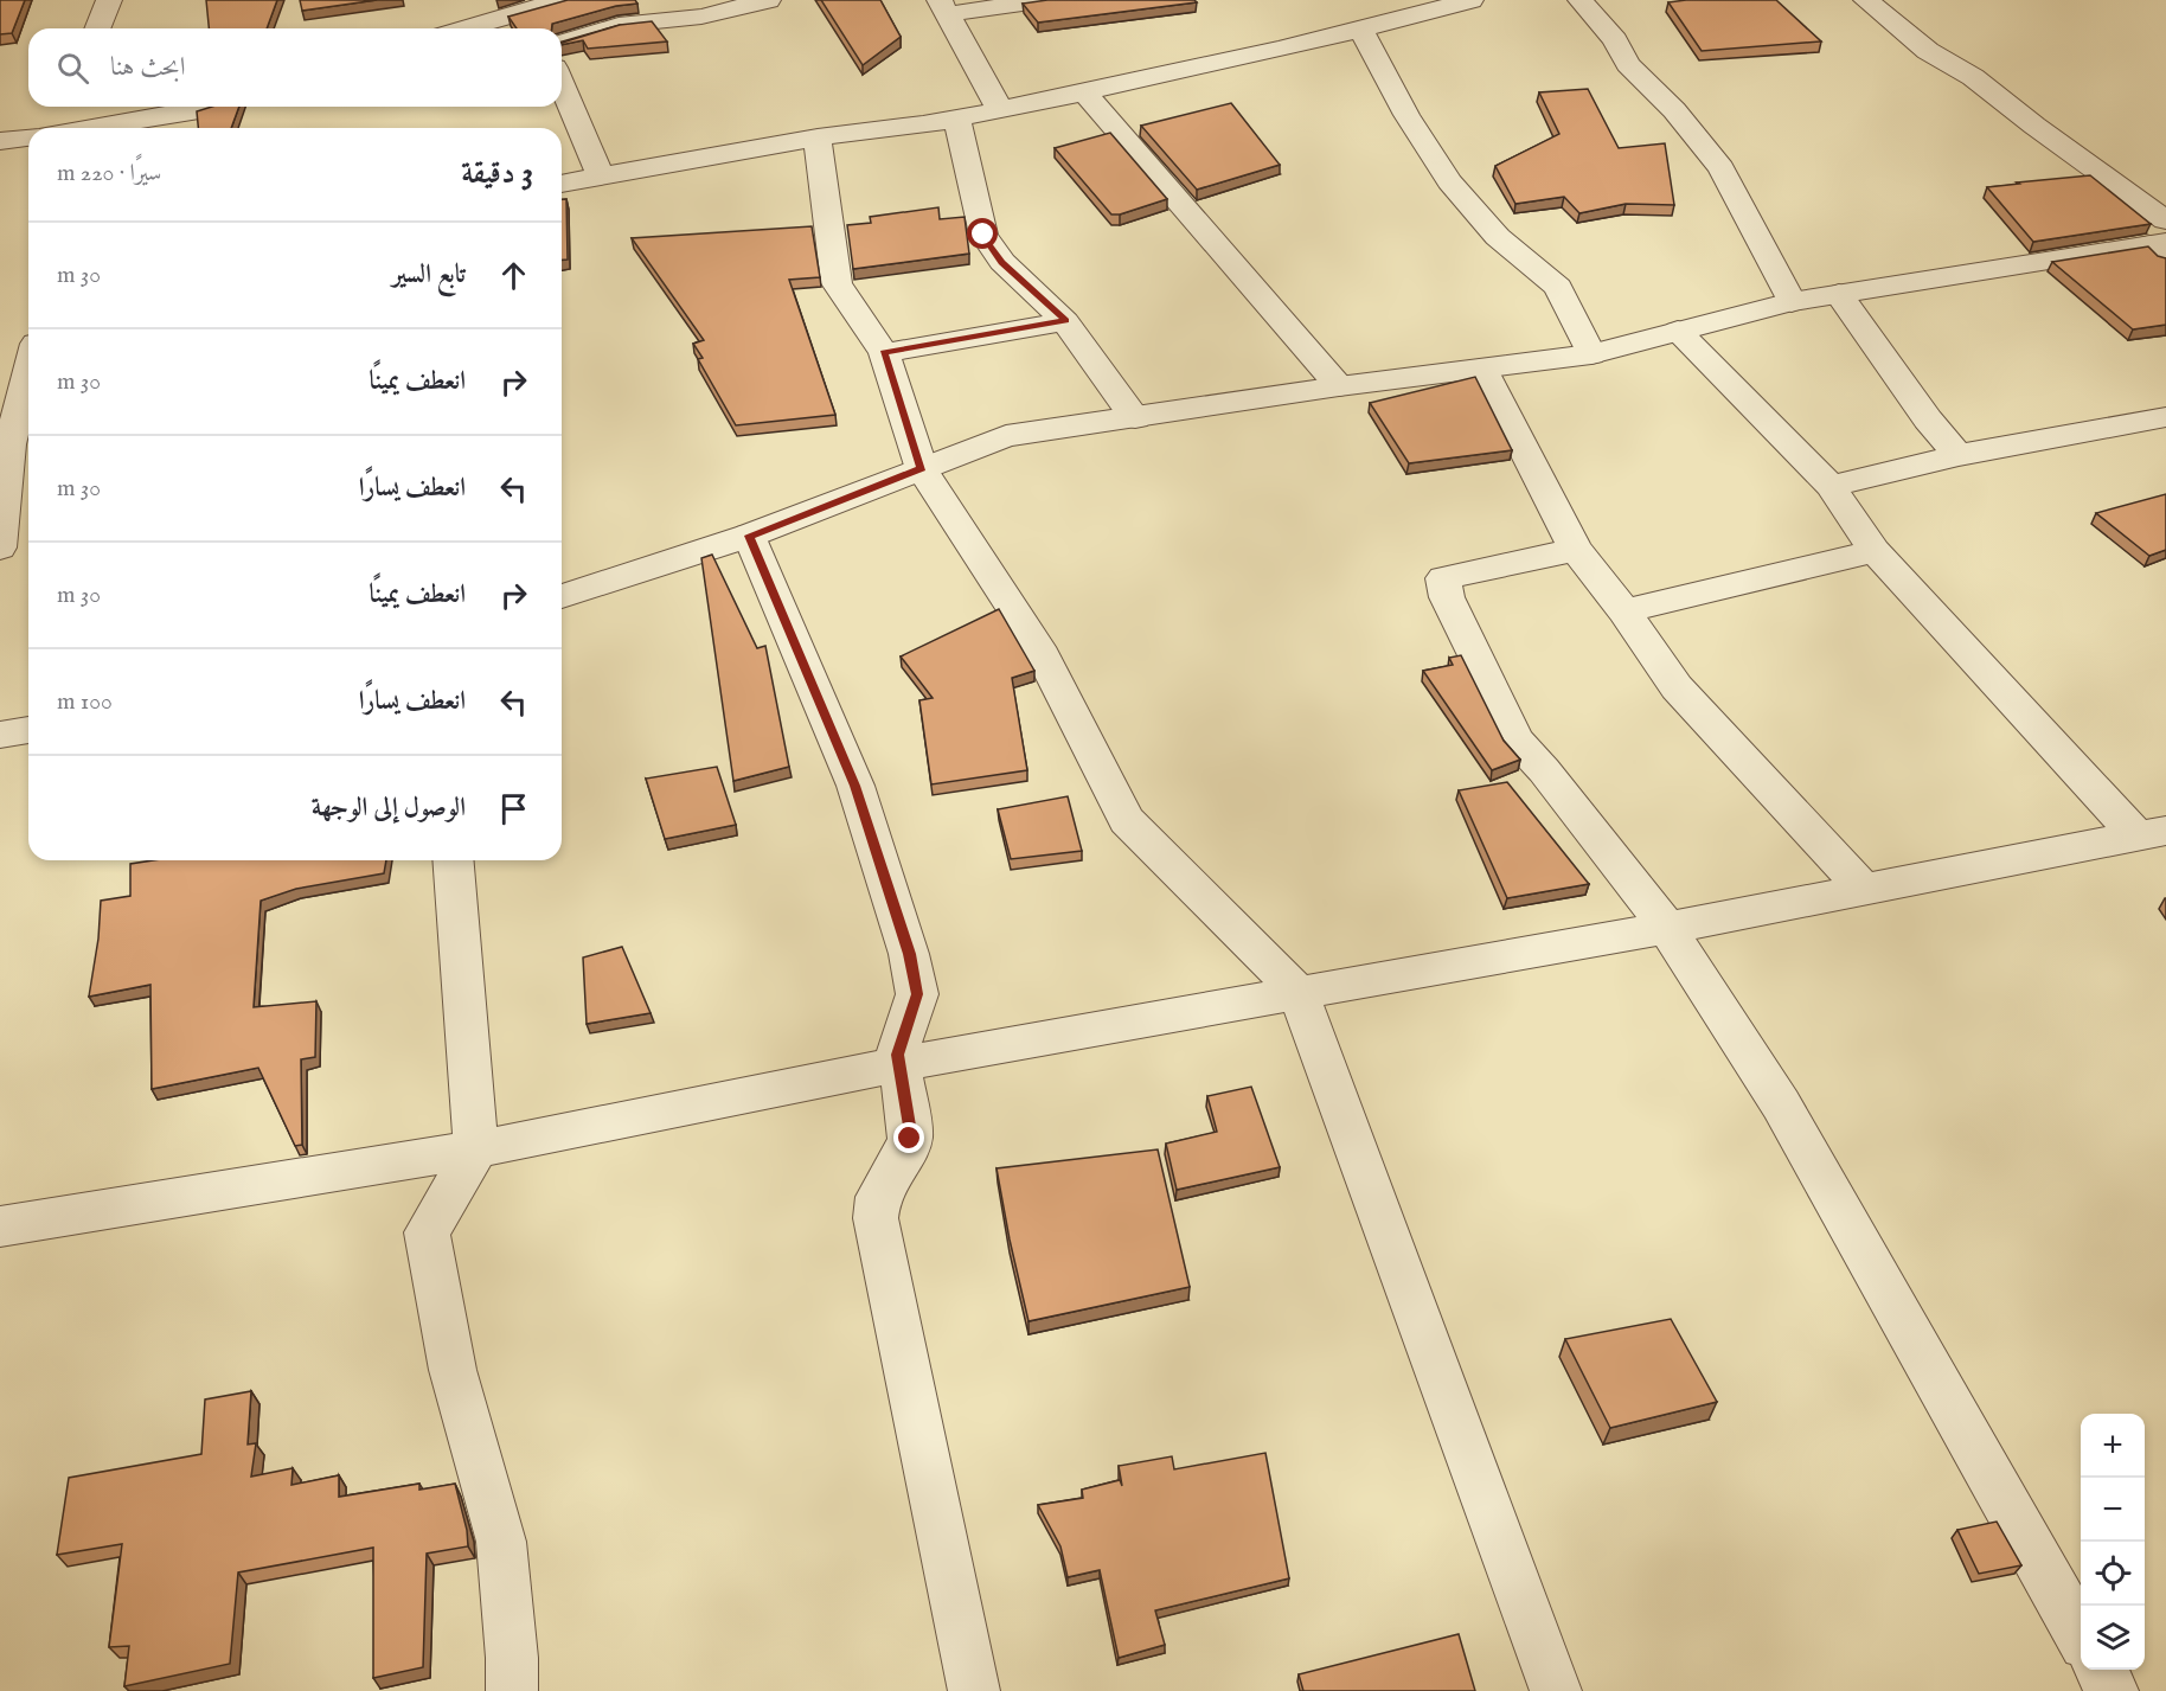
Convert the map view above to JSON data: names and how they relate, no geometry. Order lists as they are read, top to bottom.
{
  "page": {
    "search": "ابحث هنا",
    "heading": ["3 دقيقة", "سيرًا · 220 m"],
    "list": [
      ["تابع السير", "30 m"],
      ["انعطف يمينًا", "30 m"],
      ["انعطف يسارًا", "30 m"],
      ["انعطف يمينًا", "30 m"],
      ["انعطف يسارًا", "100 m"],
      "الوصول إلى الوجهة"
    ],
    "map_buttons": ["+", "−"]
  }
}
